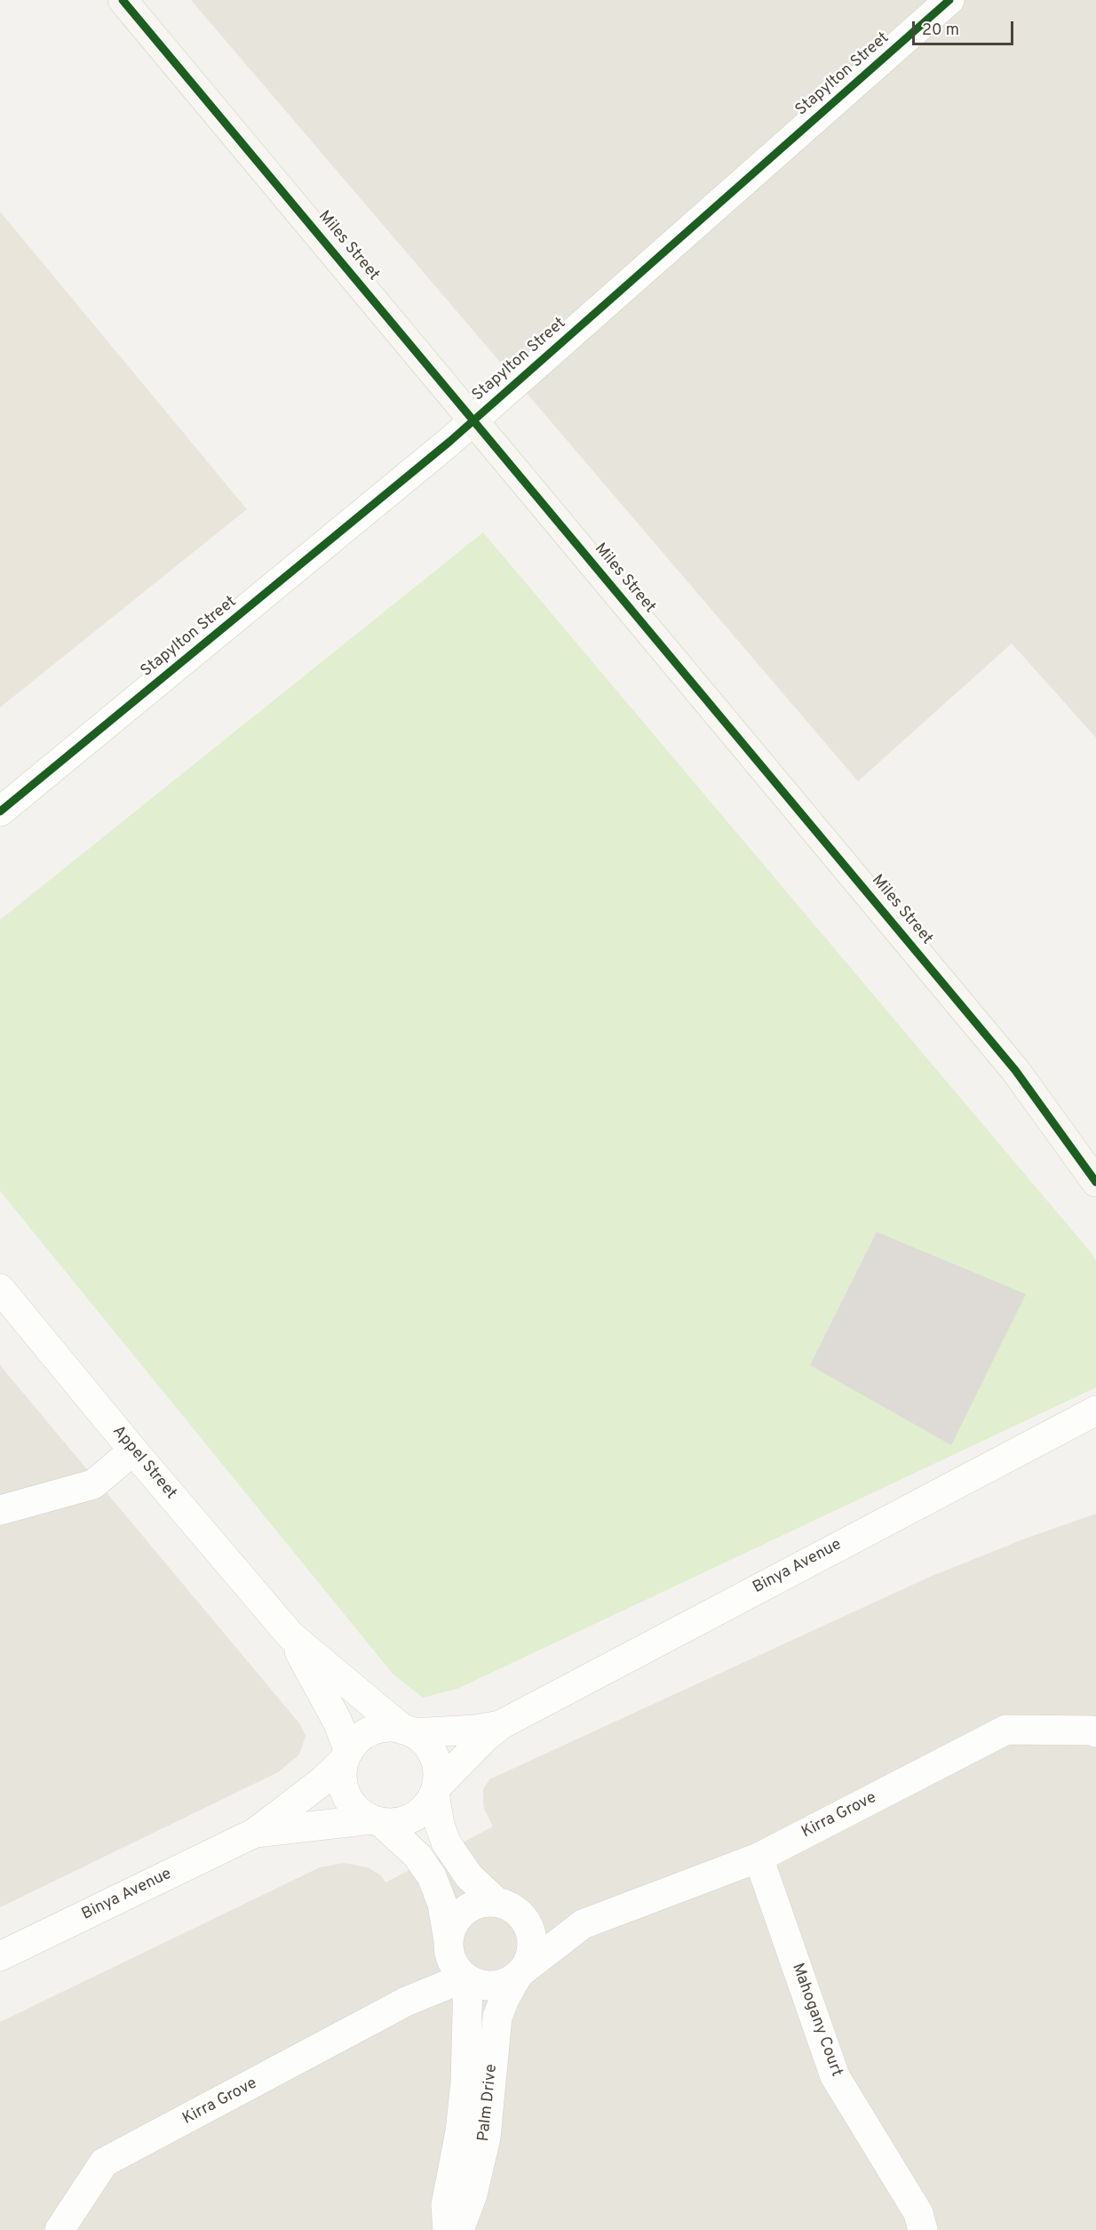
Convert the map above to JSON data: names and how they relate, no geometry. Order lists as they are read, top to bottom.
{
  "streets": {
    "street": [
      "Stapylton Street",
      "Miles Street",
      "Appel Street",
      "Binya Avenue",
      "Kirra Grove",
      "Mahogany Court",
      "Palm Drive"
    ]
  },
  "crossings": [
    ["Stapylton Street", "Miles Street"],
    ["Appel Street", "Binya Avenue"],
    ["Kirra Grove", "Mahogany Court"],
    ["Kirra Grove", "Palm Drive"]
  ],
  "scale_bar": "20 m"
}
